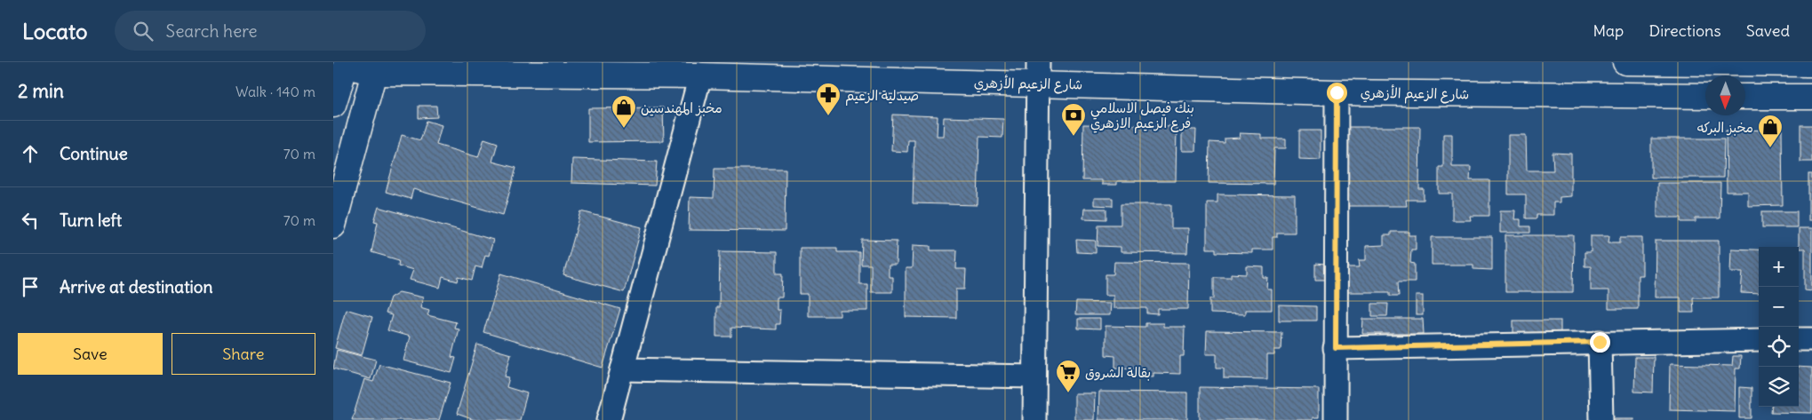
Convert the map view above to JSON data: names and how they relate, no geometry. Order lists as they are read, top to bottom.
{
  "streets": {
    "main road": ["شارع الزعيم الأزهري"]
  },
  "places": {
    "pharmacy": ["صيدلية الزعيم"],
    "shop": ["مخبز المهندسين", "مخبز البركه"],
    "bank": ["بنك فيصل الاسلامي فرع الزعيم الازهري"],
    "supermarket": ["بقالة الشروق"]
  },
  "north": "bottom",
  "page": {
    "header": "Locato",
    "search": "Search here",
    "nav": ["Map", "Directions", "Saved"],
    "heading": ["2 min", "Walk · 140 m"],
    "list": [
      ["Continue", "70 m"],
      ["Turn left", "70 m"],
      "Arrive at destination"
    ],
    "map_buttons": ["+", "−"],
    "buttons": ["Save", "Share"]
  }
}
